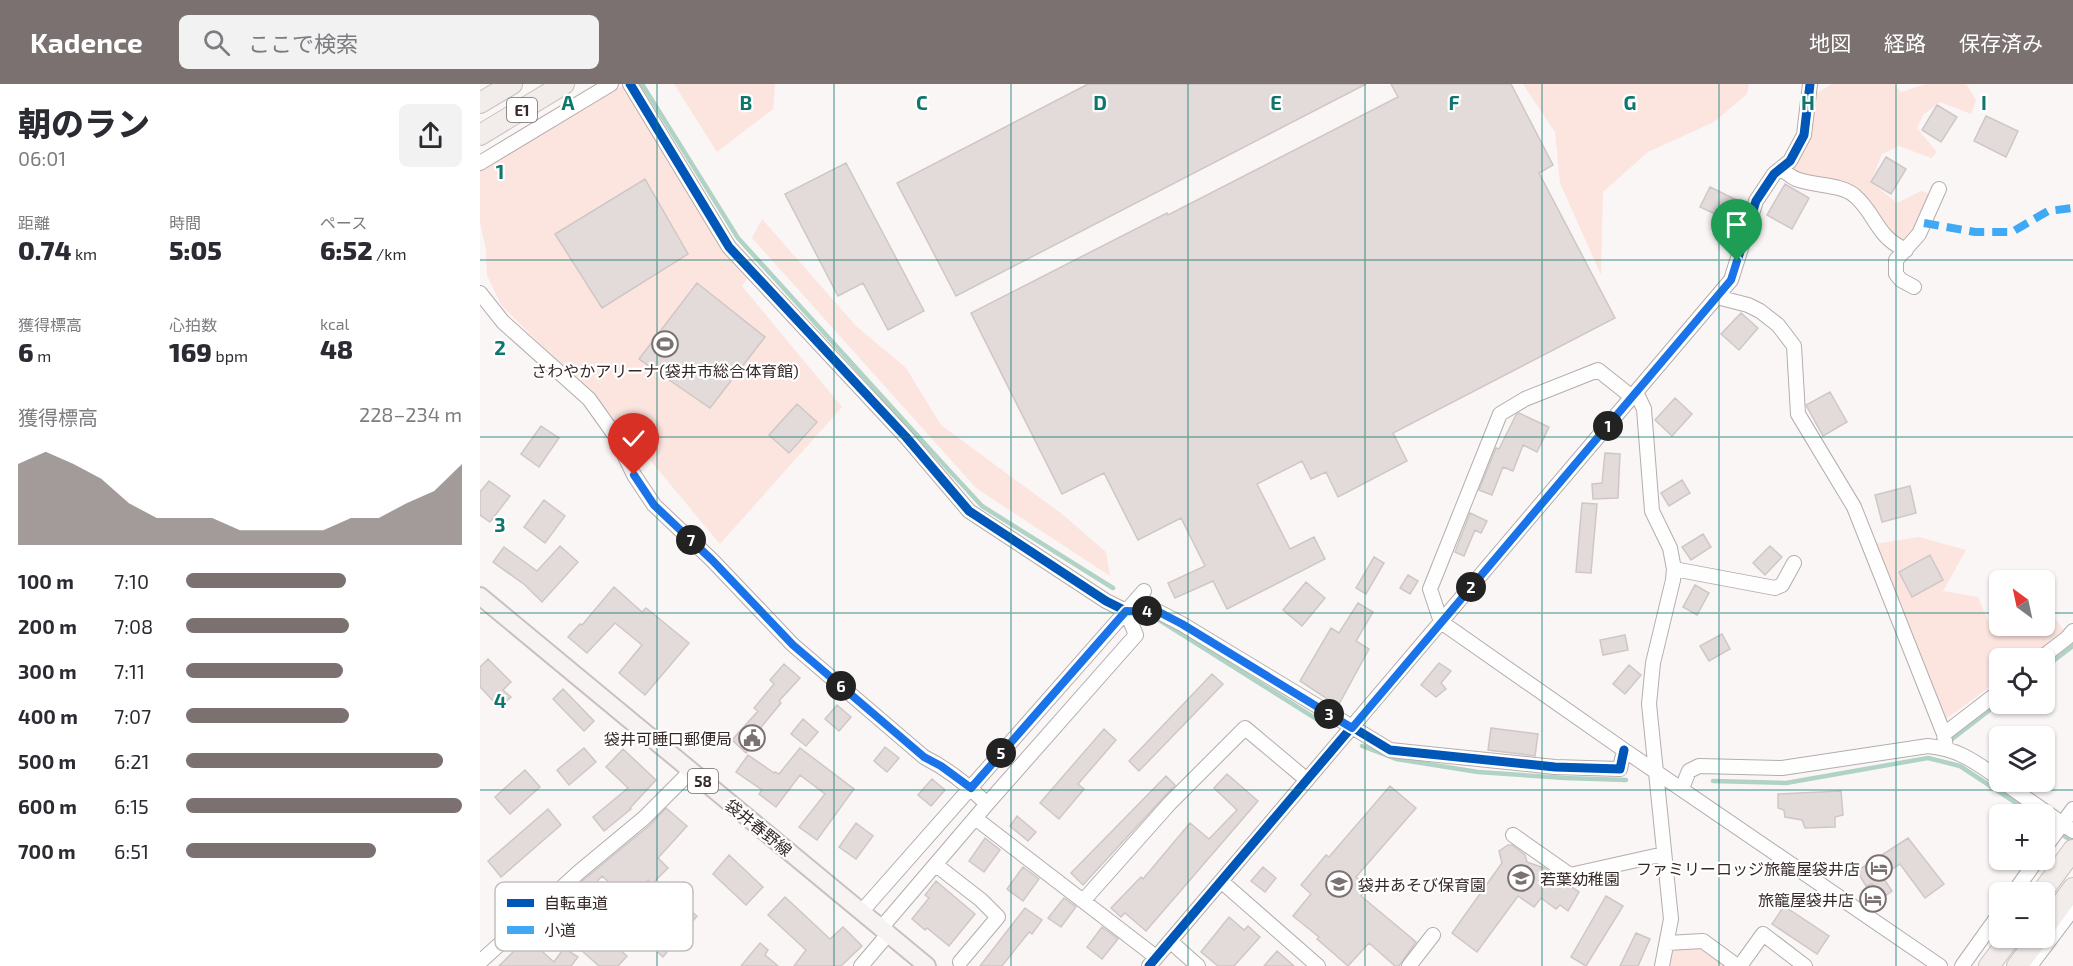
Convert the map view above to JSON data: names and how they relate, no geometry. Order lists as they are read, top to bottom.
{
  "streets": {
    "highway": ["E1"],
    "main road": ["58", "袋井春野線"]
  },
  "places": {
    "sports": ["さわやかアリーナ(袋井市総合体育館)"],
    "public building": ["袋井可睡口郵便局"],
    "hotel": ["ファミリーロッジ旅籠屋袋井店", "旅籠屋袋井店"],
    "school or university": ["若葉幼稚園", "袋井あそび保育園"]
  },
  "legend": ["自転車道", "小道"],
  "north": "top left",
  "page": {
    "header": "Kadence",
    "search": "ここで検索",
    "nav": ["地図", "経路", "保存済み"],
    "heading": ["朝のラン", "06:01"],
    "stats": [
      ["距離", "0.74 km"],
      ["時間", "5:05"],
      ["ペース", "6:52 /km"],
      ["獲得標高", "6 m"],
      ["心拍数", "169 bpm"],
      ["kcal", "48"]
    ],
    "chart": ["獲得標高", "228–234 m"],
    "pins": [
      "1",
      "7",
      "2",
      "4",
      "6",
      "3",
      "5"
    ],
    "list": [
      {
        "name": "100 m",
        "note": "7:10"
      },
      {
        "name": "200 m",
        "note": "7:08"
      },
      {
        "name": "300 m",
        "note": "7:11"
      },
      {
        "name": "400 m",
        "note": "7:07"
      },
      {
        "name": "500 m",
        "note": "6:21"
      },
      {
        "name": "600 m",
        "note": "6:15"
      },
      {
        "name": "700 m",
        "note": "6:51"
      }
    ],
    "map_buttons": ["+", "−"]
  },
  "grid": {
    "columns": [
      "A",
      "B",
      "C",
      "D",
      "E",
      "F",
      "G",
      "H",
      "I"
    ],
    "rows": [
      "1",
      "2",
      "3",
      "4"
    ]
  }
}
